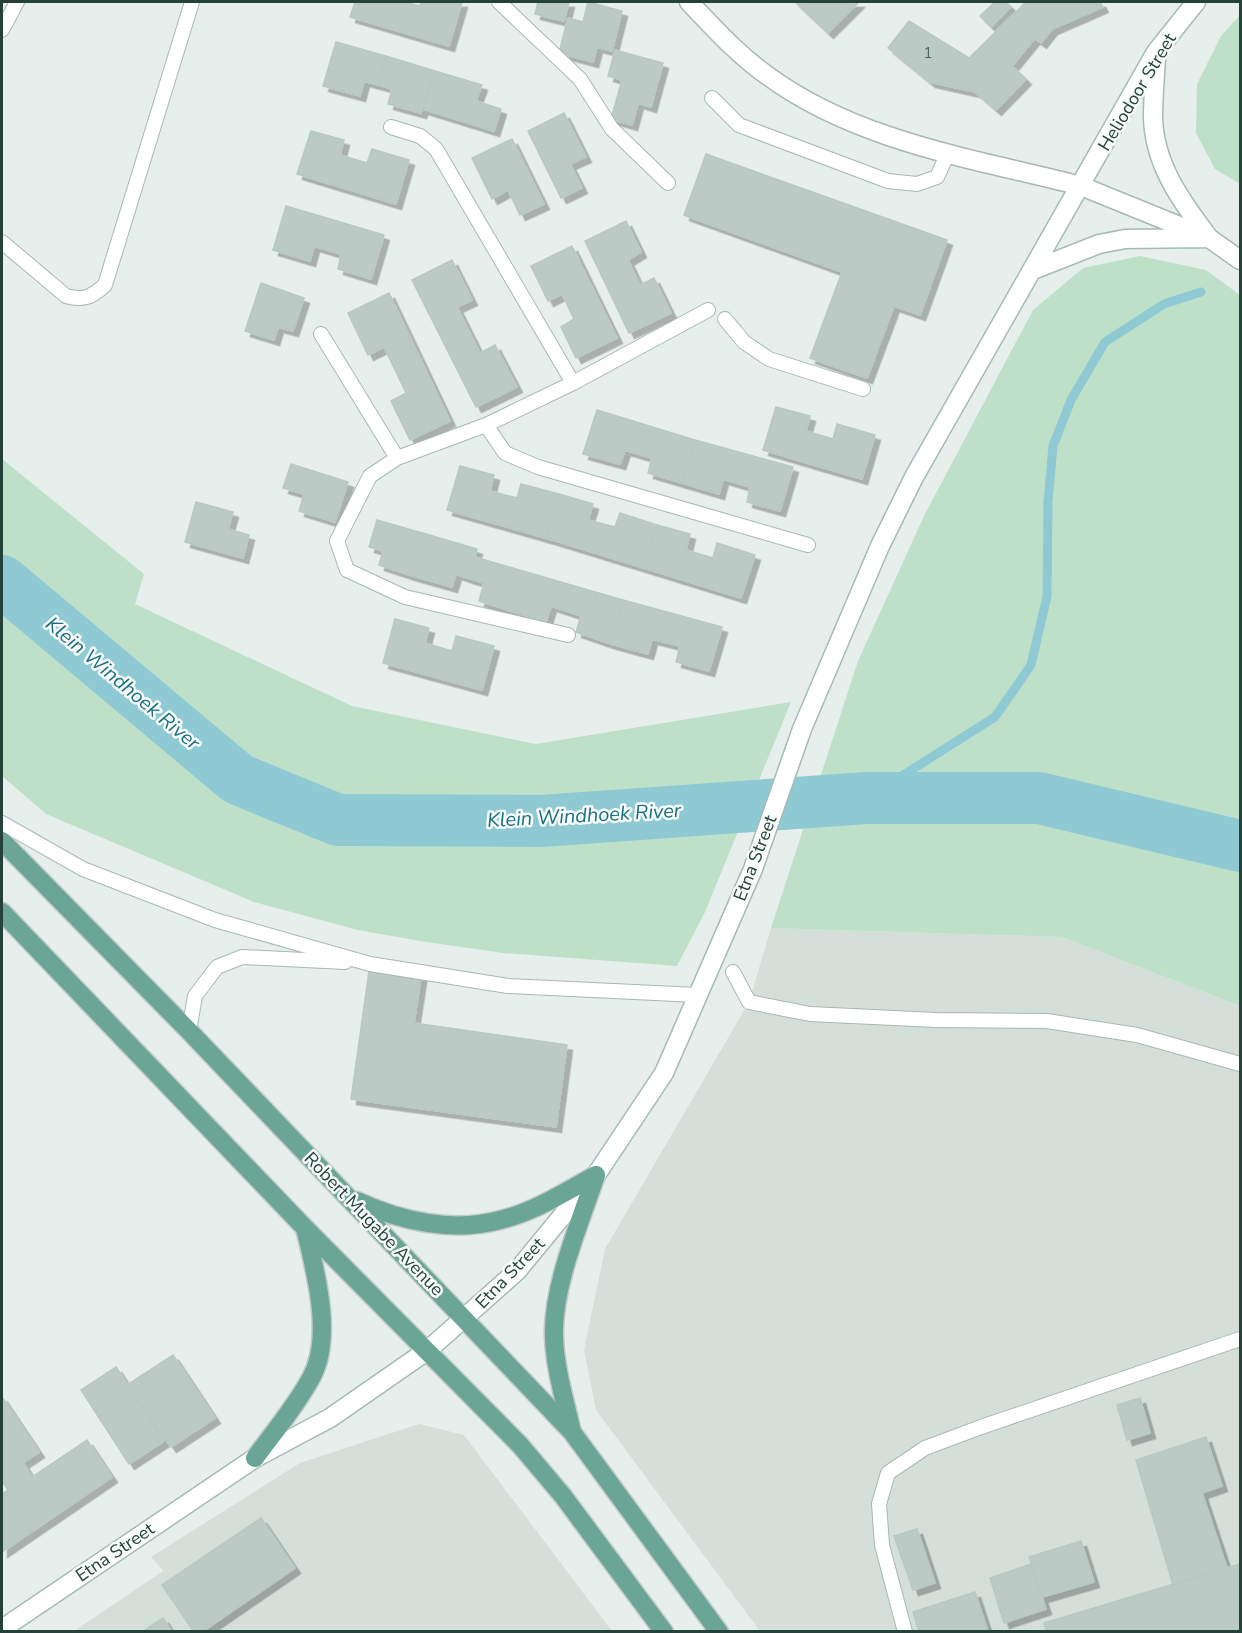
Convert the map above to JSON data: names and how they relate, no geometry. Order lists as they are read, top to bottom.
{
  "streets": {
    "main road": ["Robert Mugabe Avenue"],
    "street": ["Heliodoor Street", "Etna Street"]
  },
  "crossings": [
    ["Heliodoor Street", "Etna Street"],
    ["Etna Street", "Robert Mugabe Avenue"]
  ],
  "water": ["Klein Windhoek River"],
  "house_numbers": ["1"]
}
